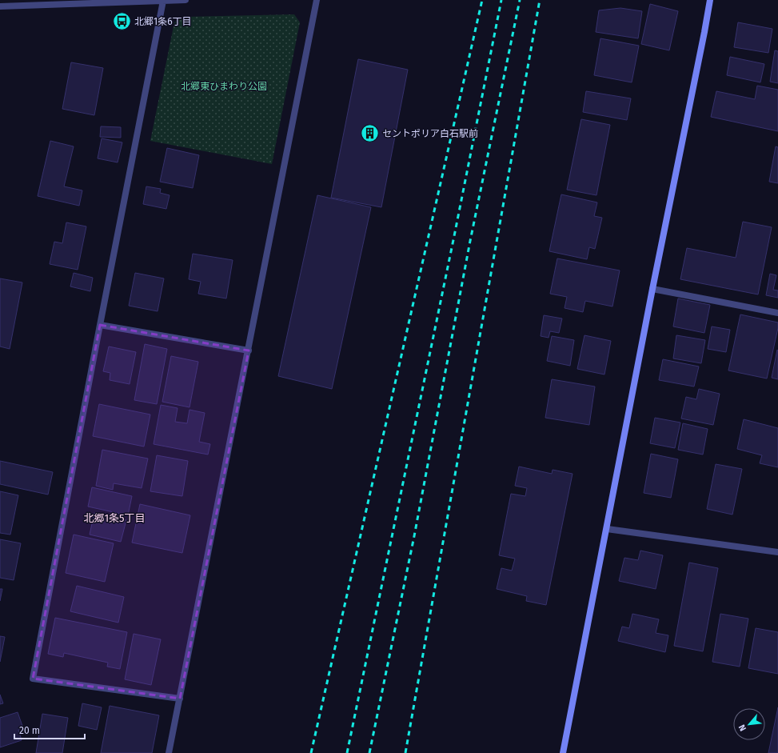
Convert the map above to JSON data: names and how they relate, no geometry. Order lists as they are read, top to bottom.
{
  "districts": ["北郷1条5丁目"],
  "parks": ["北郷東ひまわり公園"],
  "places": {
    "bus stop": ["北郷1条6丁目"],
    "building": ["セントポリア白石駅前"]
  },
  "scale_bar": "20 m",
  "north": "bottom left"
}
